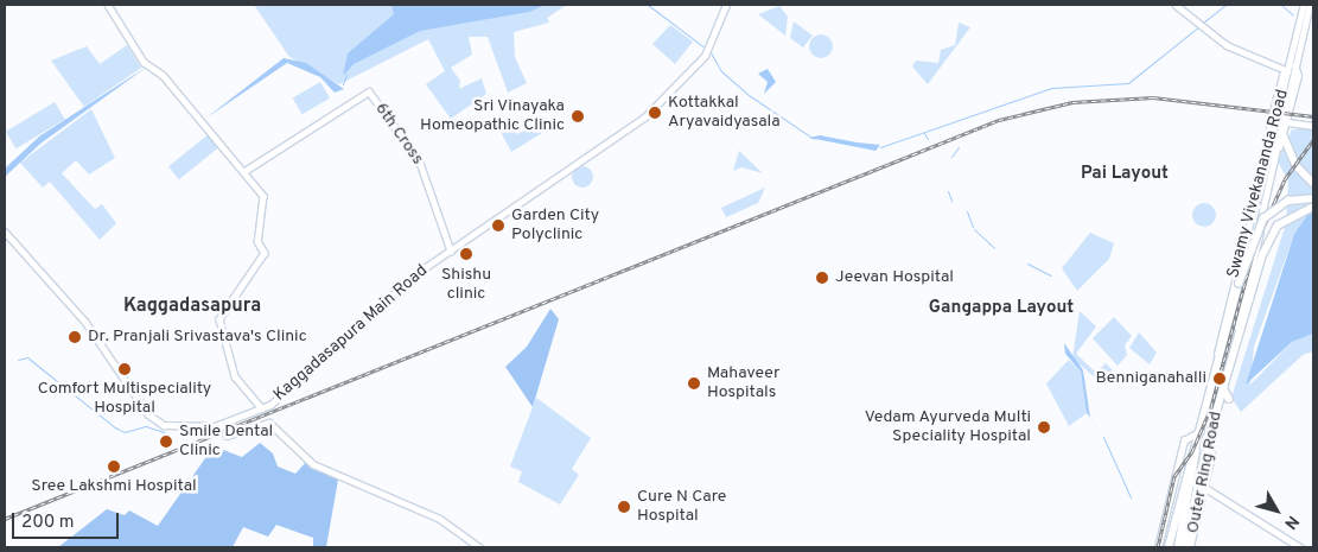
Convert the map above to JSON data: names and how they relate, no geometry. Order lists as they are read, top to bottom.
{
  "streets": {
    "highway": ["Outer Ring Road"],
    "main road": ["6th Cross", "Swamy Vivekananda Road", "Kaggadasapura Main Road"]
  },
  "crossings": [
    ["6th Cross", "Kaggadasapura Main Road"],
    ["Swamy Vivekananda Road", "Outer Ring Road"]
  ],
  "districts": ["Pai Layout", "Kaggadasapura", "Gangappa Layout"],
  "places": [
    "Kottakkal Aryavaidyasala",
    "Sri Vinayaka Homeopathic Clinic",
    "Garden City Polyclinic",
    "Shishu clinic",
    "Jeevan Hospital",
    "Dr. Pranjali Srivastava's Clinic",
    "Comfort Multispeciality Hospital",
    "Benniganahalli",
    "Mahaveer Hospitals",
    "Vedam Ayurveda Multi Speciality Hospital",
    "Smile Dental Clinic",
    "Sree Lakshmi Hospital",
    "Cure N Care Hospital"
  ],
  "scale_bar": "200 m",
  "north": "bottom right"
}
